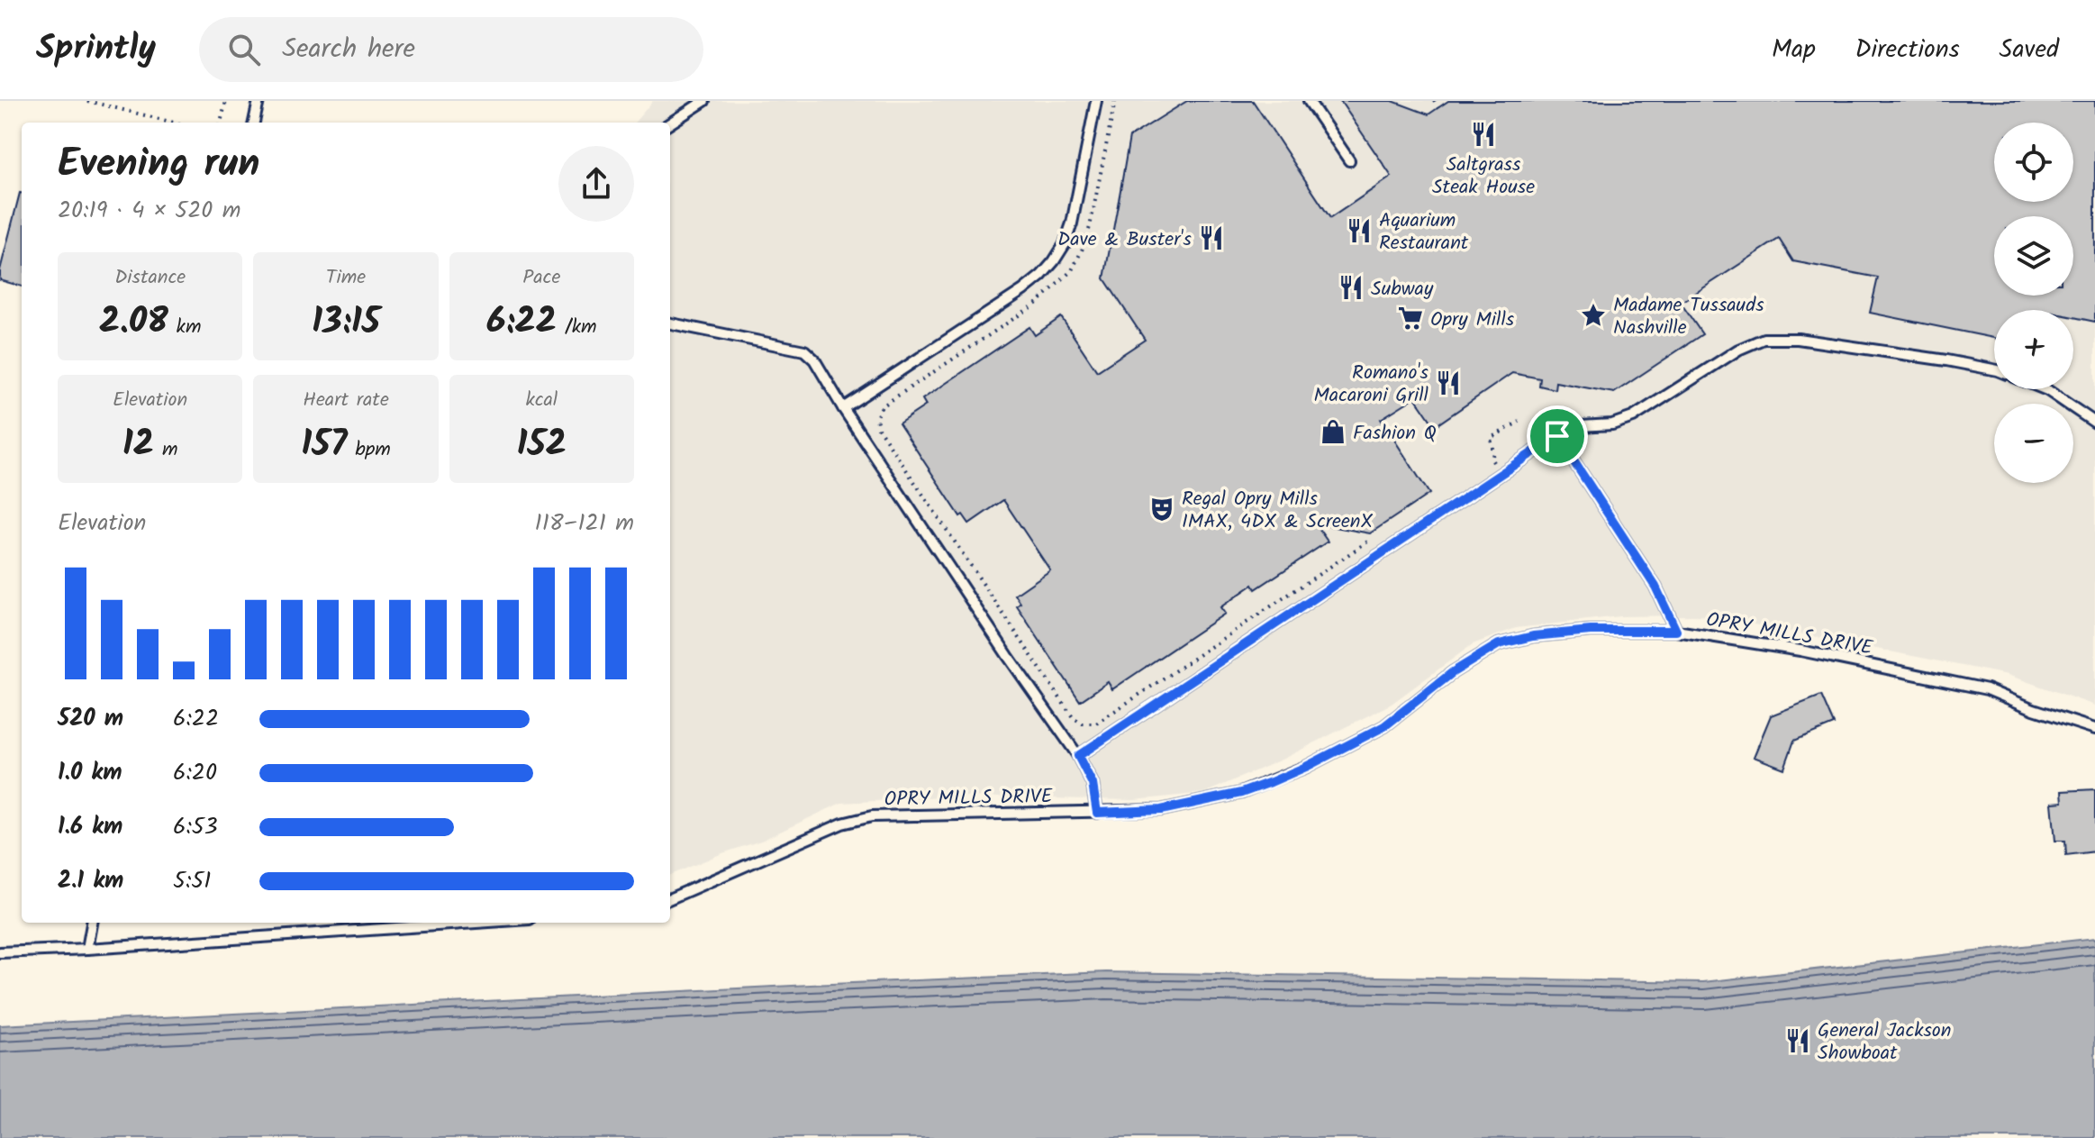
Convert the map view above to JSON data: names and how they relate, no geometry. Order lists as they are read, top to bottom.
{
  "streets": {
    "lane": ["OPRY MILLS DRIVE"]
  },
  "places": {
    "restaurant": [
      "Saltgrass Steak House",
      "Aquarium Restaurant",
      "Dave & Buster's",
      "Subway",
      "Romano's Macaroni Grill",
      "General Jackson Showboat"
    ],
    "place": ["Madame Tussauds Nashville"],
    "supermarket": ["Opry Mills"],
    "shop": ["Fashion Q"],
    "theatre": ["Regal Opry Mills IMAX, 4DX & ScreenX"]
  },
  "page": {
    "header": "Sprintly",
    "search": "Search here",
    "nav": ["Map", "Directions", "Saved"],
    "map_buttons": ["+", "−"],
    "heading": ["Evening run", "20:19 · 4 × 520 m"],
    "stats": [
      ["Distance", "2.08 km"],
      ["Time", "13:15"],
      ["Pace", "6:22 /km"],
      ["Elevation", "12 m"],
      ["Heart rate", "157 bpm"],
      ["kcal", "152"]
    ],
    "chart": ["Elevation", "118–121 m"],
    "list": [
      {
        "name": "520 m",
        "note": "6:22"
      },
      {
        "name": "1.0 km",
        "note": "6:20"
      },
      {
        "name": "1.6 km",
        "note": "6:53"
      },
      {
        "name": "2.1 km",
        "note": "5:51"
      }
    ]
  }
}
